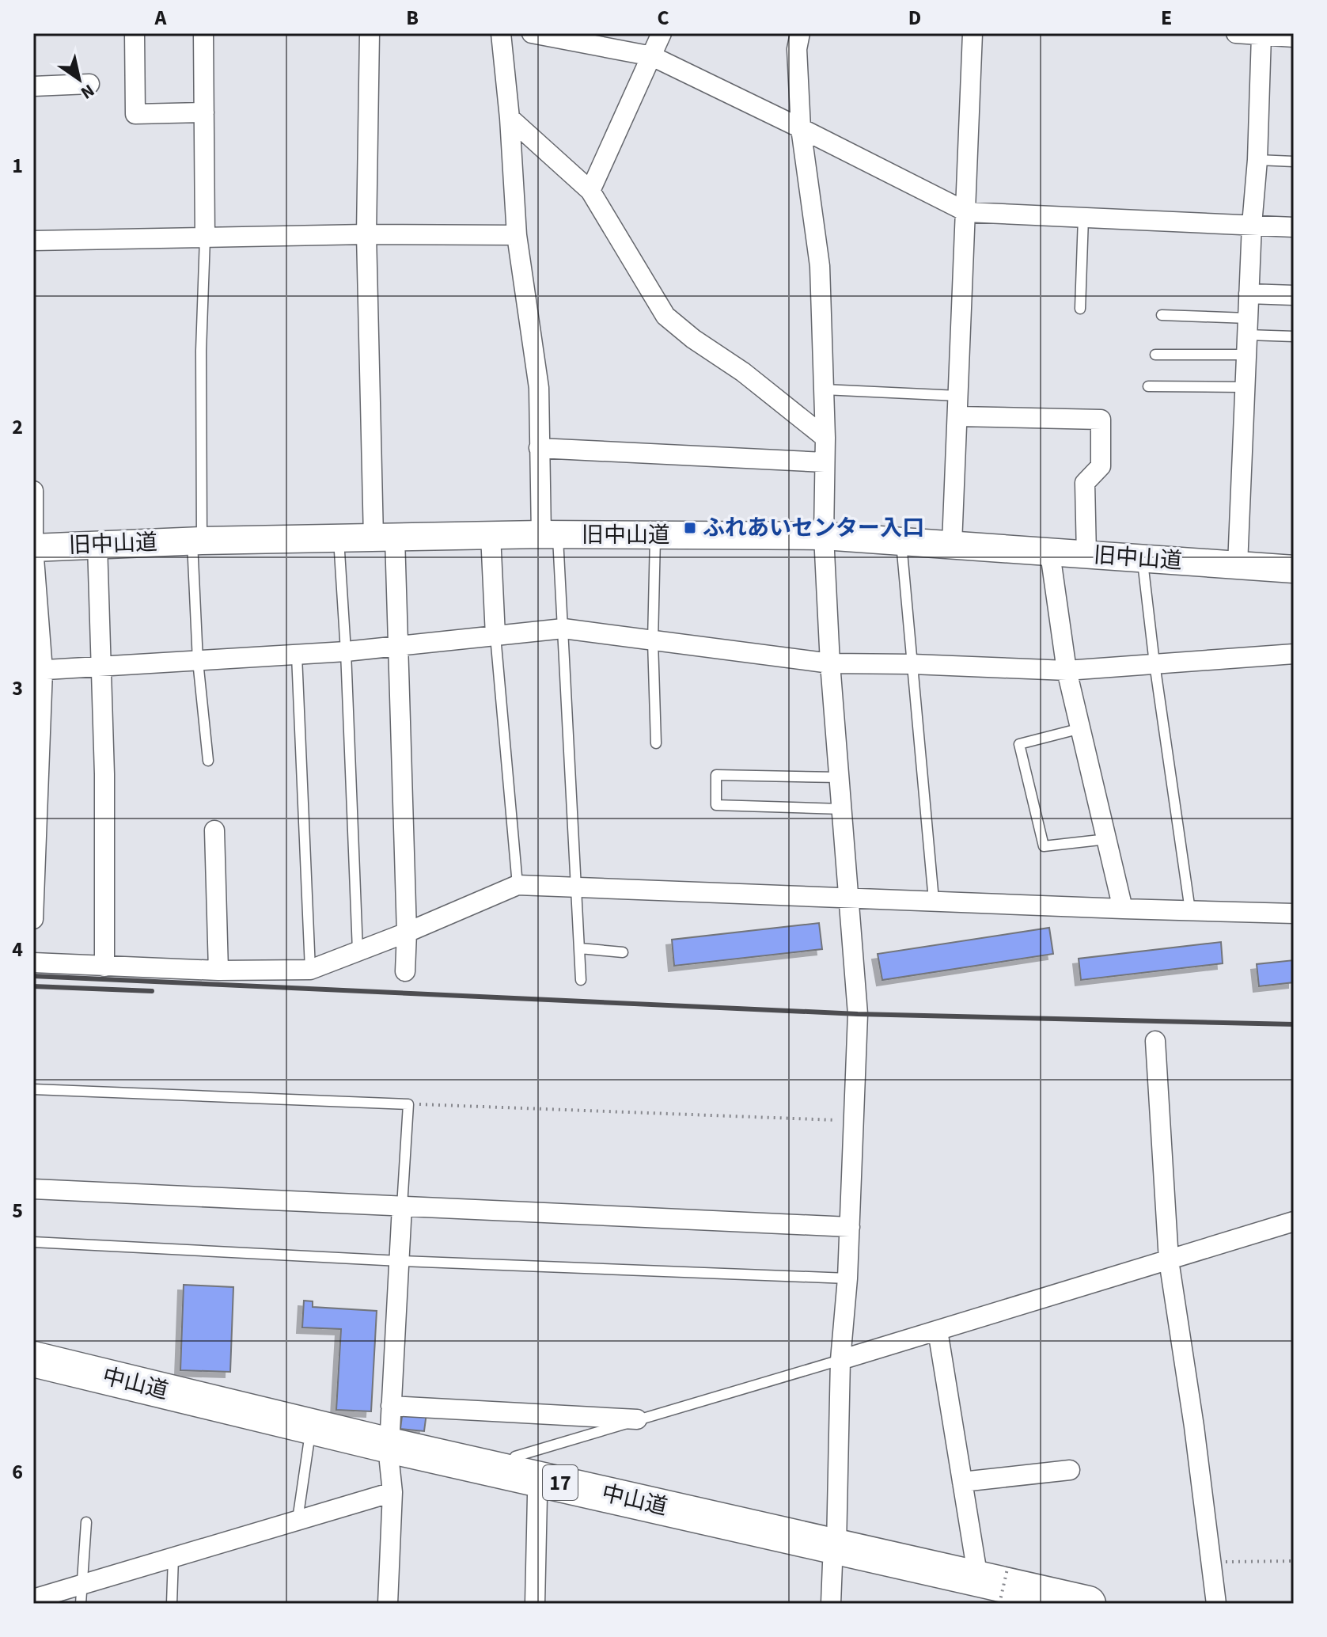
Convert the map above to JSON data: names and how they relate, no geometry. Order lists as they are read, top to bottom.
{
  "streets": {
    "highway": ["中山道", "17"],
    "main road": ["旧中山道"]
  },
  "places": {
    "transit": ["ふれあいセンター入口"]
  },
  "north": "bottom right",
  "grid": {
    "columns": [
      "A",
      "B",
      "C",
      "D",
      "E"
    ],
    "rows": [
      "1",
      "2",
      "3",
      "4",
      "5",
      "6"
    ]
  }
}
